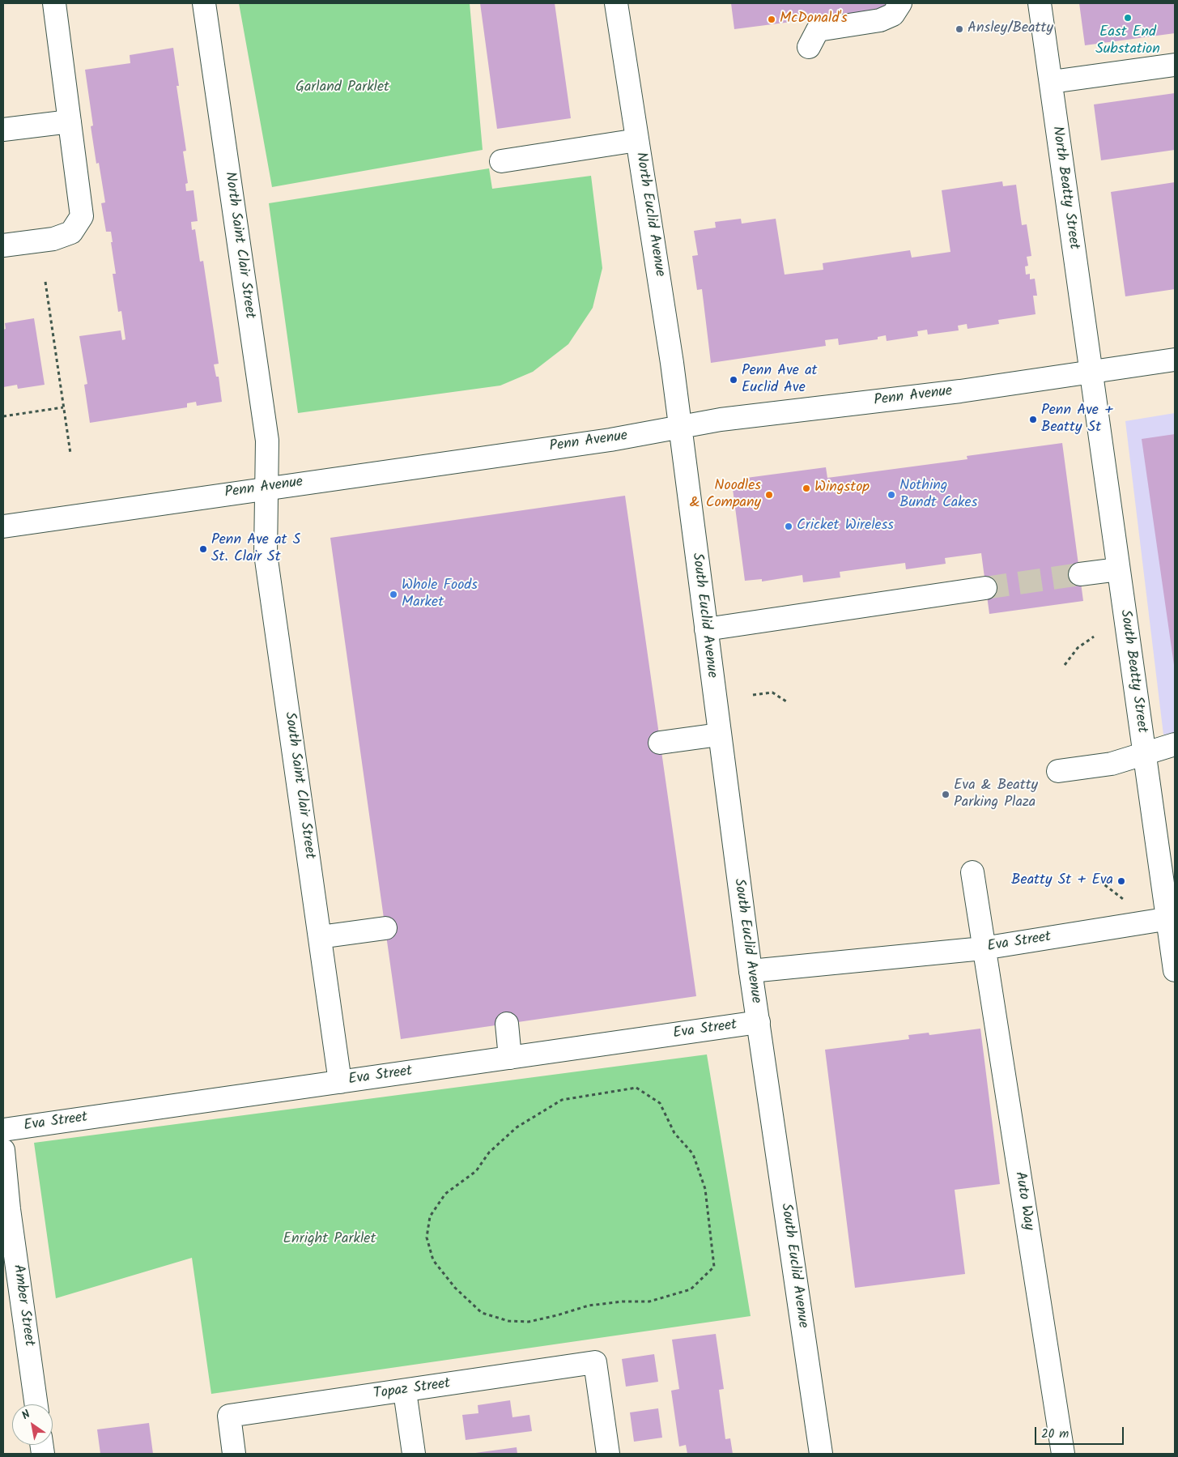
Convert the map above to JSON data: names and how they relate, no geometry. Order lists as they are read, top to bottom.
{
  "streets": {
    "street": [
      "North Beatty Street",
      "North Euclid Avenue",
      "North Saint Clair Street",
      "Penn Avenue",
      "South Euclid Avenue",
      "South Beatty Street",
      "South Saint Clair Street",
      "Eva Street",
      "Auto Way",
      "Amber Street",
      "Topaz Street"
    ]
  },
  "crossings": [
    ["North Beatty Street", "Penn Avenue"],
    ["North Beatty Street", "South Beatty Street"],
    ["North Euclid Avenue", "Penn Avenue"],
    ["North Euclid Avenue", "South Euclid Avenue"],
    ["North Saint Clair Street", "Penn Avenue"],
    ["North Saint Clair Street", "South Saint Clair Street"],
    ["Penn Avenue", "South Euclid Avenue"],
    ["Penn Avenue", "South Beatty Street"],
    ["Penn Avenue", "South Saint Clair Street"],
    ["South Euclid Avenue", "Eva Street"],
    ["South Beatty Street", "Eva Street"],
    ["South Saint Clair Street", "Eva Street"],
    ["Eva Street", "Auto Way"]
  ],
  "parks": ["Garland Parklet", "Enright Parklet"],
  "places": [
    "East End Substation",
    "McDonald's",
    "Ansley/Beatty",
    "Penn Ave at Euclid Ave",
    "Penn Ave + Beatty St",
    "Wingstop",
    "Noodles & Company",
    "Nothing Bundt Cakes",
    "Cricket Wireless",
    "Penn Ave at S St. Clair St",
    "Whole Foods Market",
    "Eva & Beatty Parking Plaza",
    "Beatty St + Eva"
  ],
  "scale_bar": "20 m",
  "north": "top left"
}
